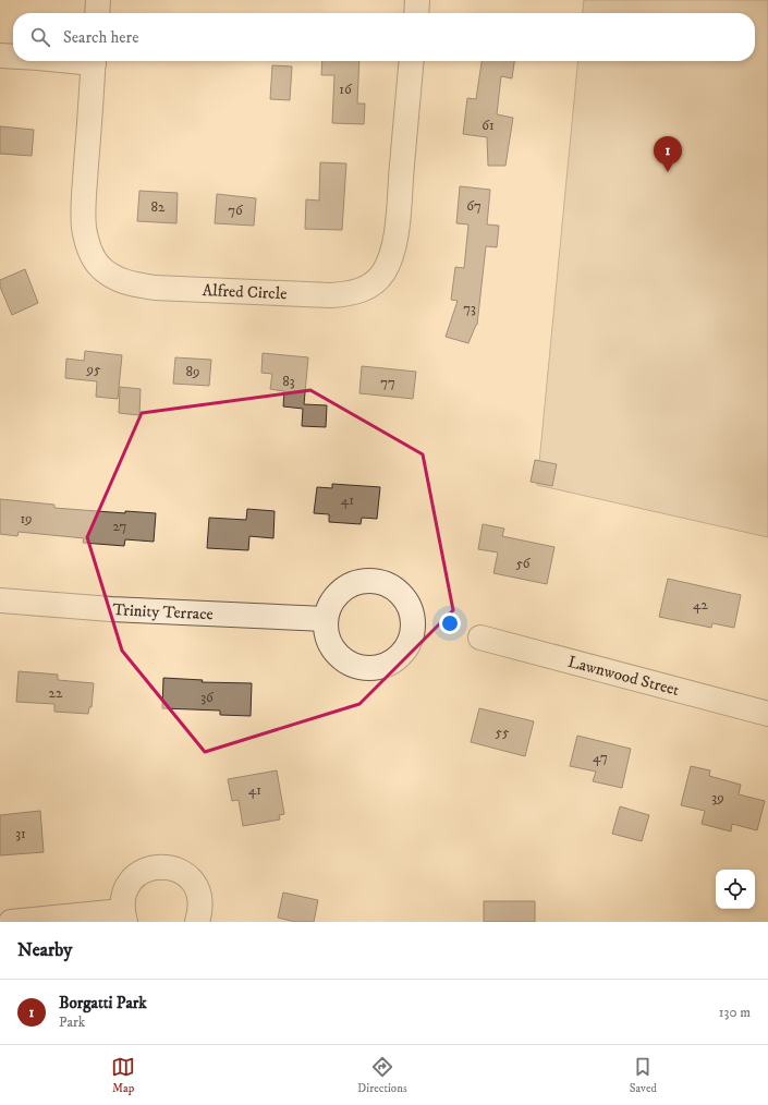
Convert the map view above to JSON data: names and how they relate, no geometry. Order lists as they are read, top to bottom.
{
  "streets": {
    "street": ["Alfred Circle", "Trinity Terrace", "Lawnwood Street"]
  },
  "house_numbers": [
    "16",
    "61",
    "67",
    "82",
    "76",
    "73",
    "95",
    "89",
    "83",
    "77",
    "41",
    "19",
    "27",
    "56",
    "42",
    "22",
    "36",
    "55",
    "47",
    "41",
    "39",
    "31"
  ],
  "page": {
    "search": "Search here",
    "pins": "1",
    "heading": "Nearby",
    "list": [
      {
        "mark": "1",
        "name": "Borgatti Park",
        "note": "Park",
        "value": "130 m"
      }
    ],
    "nav": ["Map", "Directions", "Saved"]
  }
}
